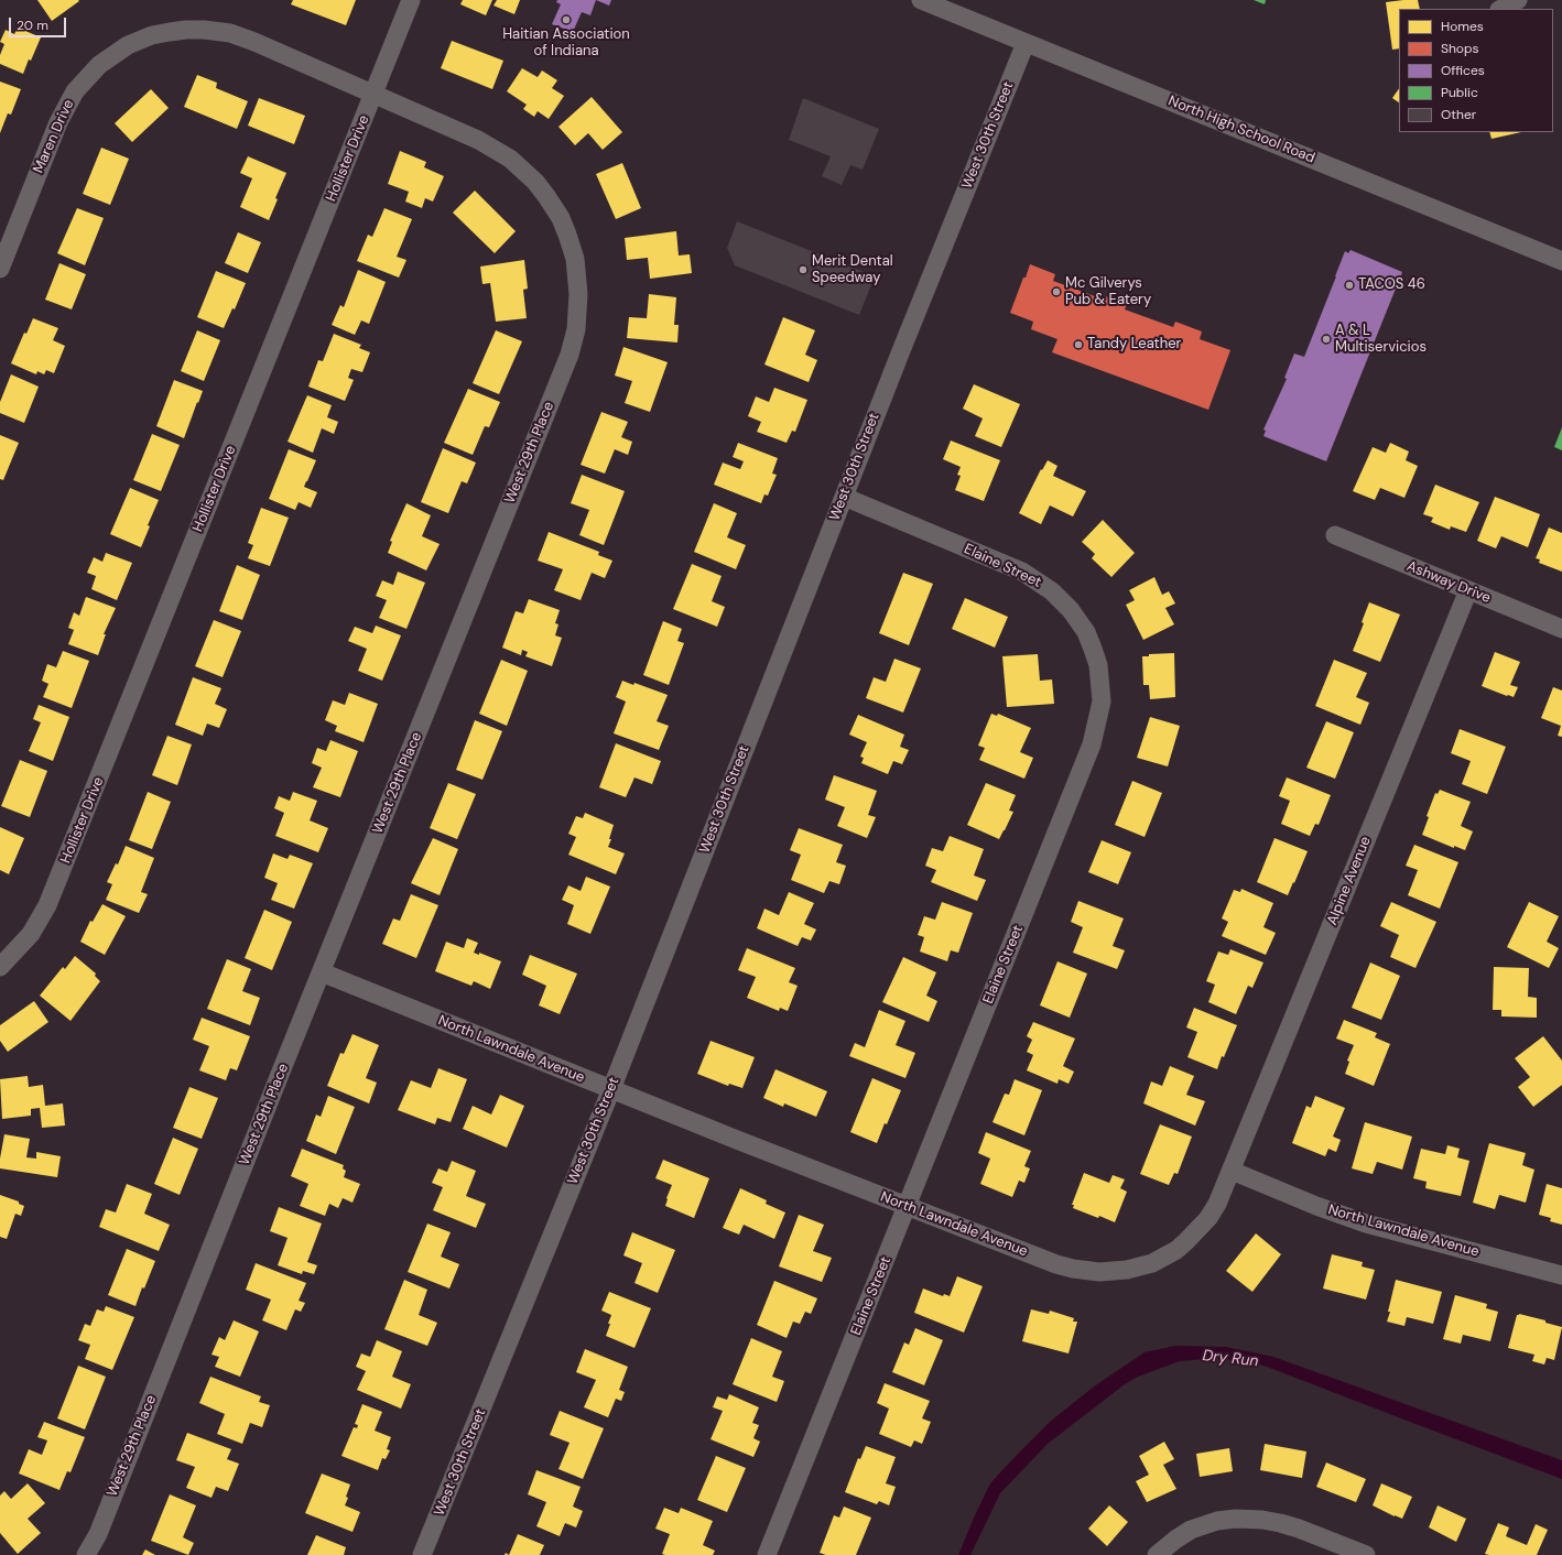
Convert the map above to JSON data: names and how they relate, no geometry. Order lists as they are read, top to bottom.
{
  "streets": {
    "street": [
      "North High School Road",
      "West 30th Street",
      "Maren Drive",
      "Hollister Drive",
      "West 29th Place",
      "Elaine Street",
      "Ashway Drive",
      "Alpine Avenue",
      "North Lawndale Avenue"
    ]
  },
  "crossings": [
    ["North High School Road", "West 30th Street"],
    ["West 30th Street", "Elaine Street"],
    ["West 30th Street", "North Lawndale Avenue"],
    ["Maren Drive", "Hollister Drive"],
    ["Maren Drive", "West 29th Place"],
    ["Hollister Drive", "West 29th Place"],
    ["West 29th Place", "North Lawndale Avenue"],
    ["Elaine Street", "North Lawndale Avenue"],
    ["Ashway Drive", "Alpine Avenue"],
    ["Alpine Avenue", "North Lawndale Avenue"]
  ],
  "water": ["Dry Run"],
  "places": [
    "Haitian Association of Indiana",
    "Merit Dental Speedway",
    "TACOS 46",
    "Mc Gilverys Pub & Eatery",
    "A & L Multiservicios",
    "Tandy Leather"
  ],
  "legend": [
    "Homes",
    "Shops",
    "Offices",
    "Public",
    "Other"
  ],
  "scale_bar": "20 m"
}
